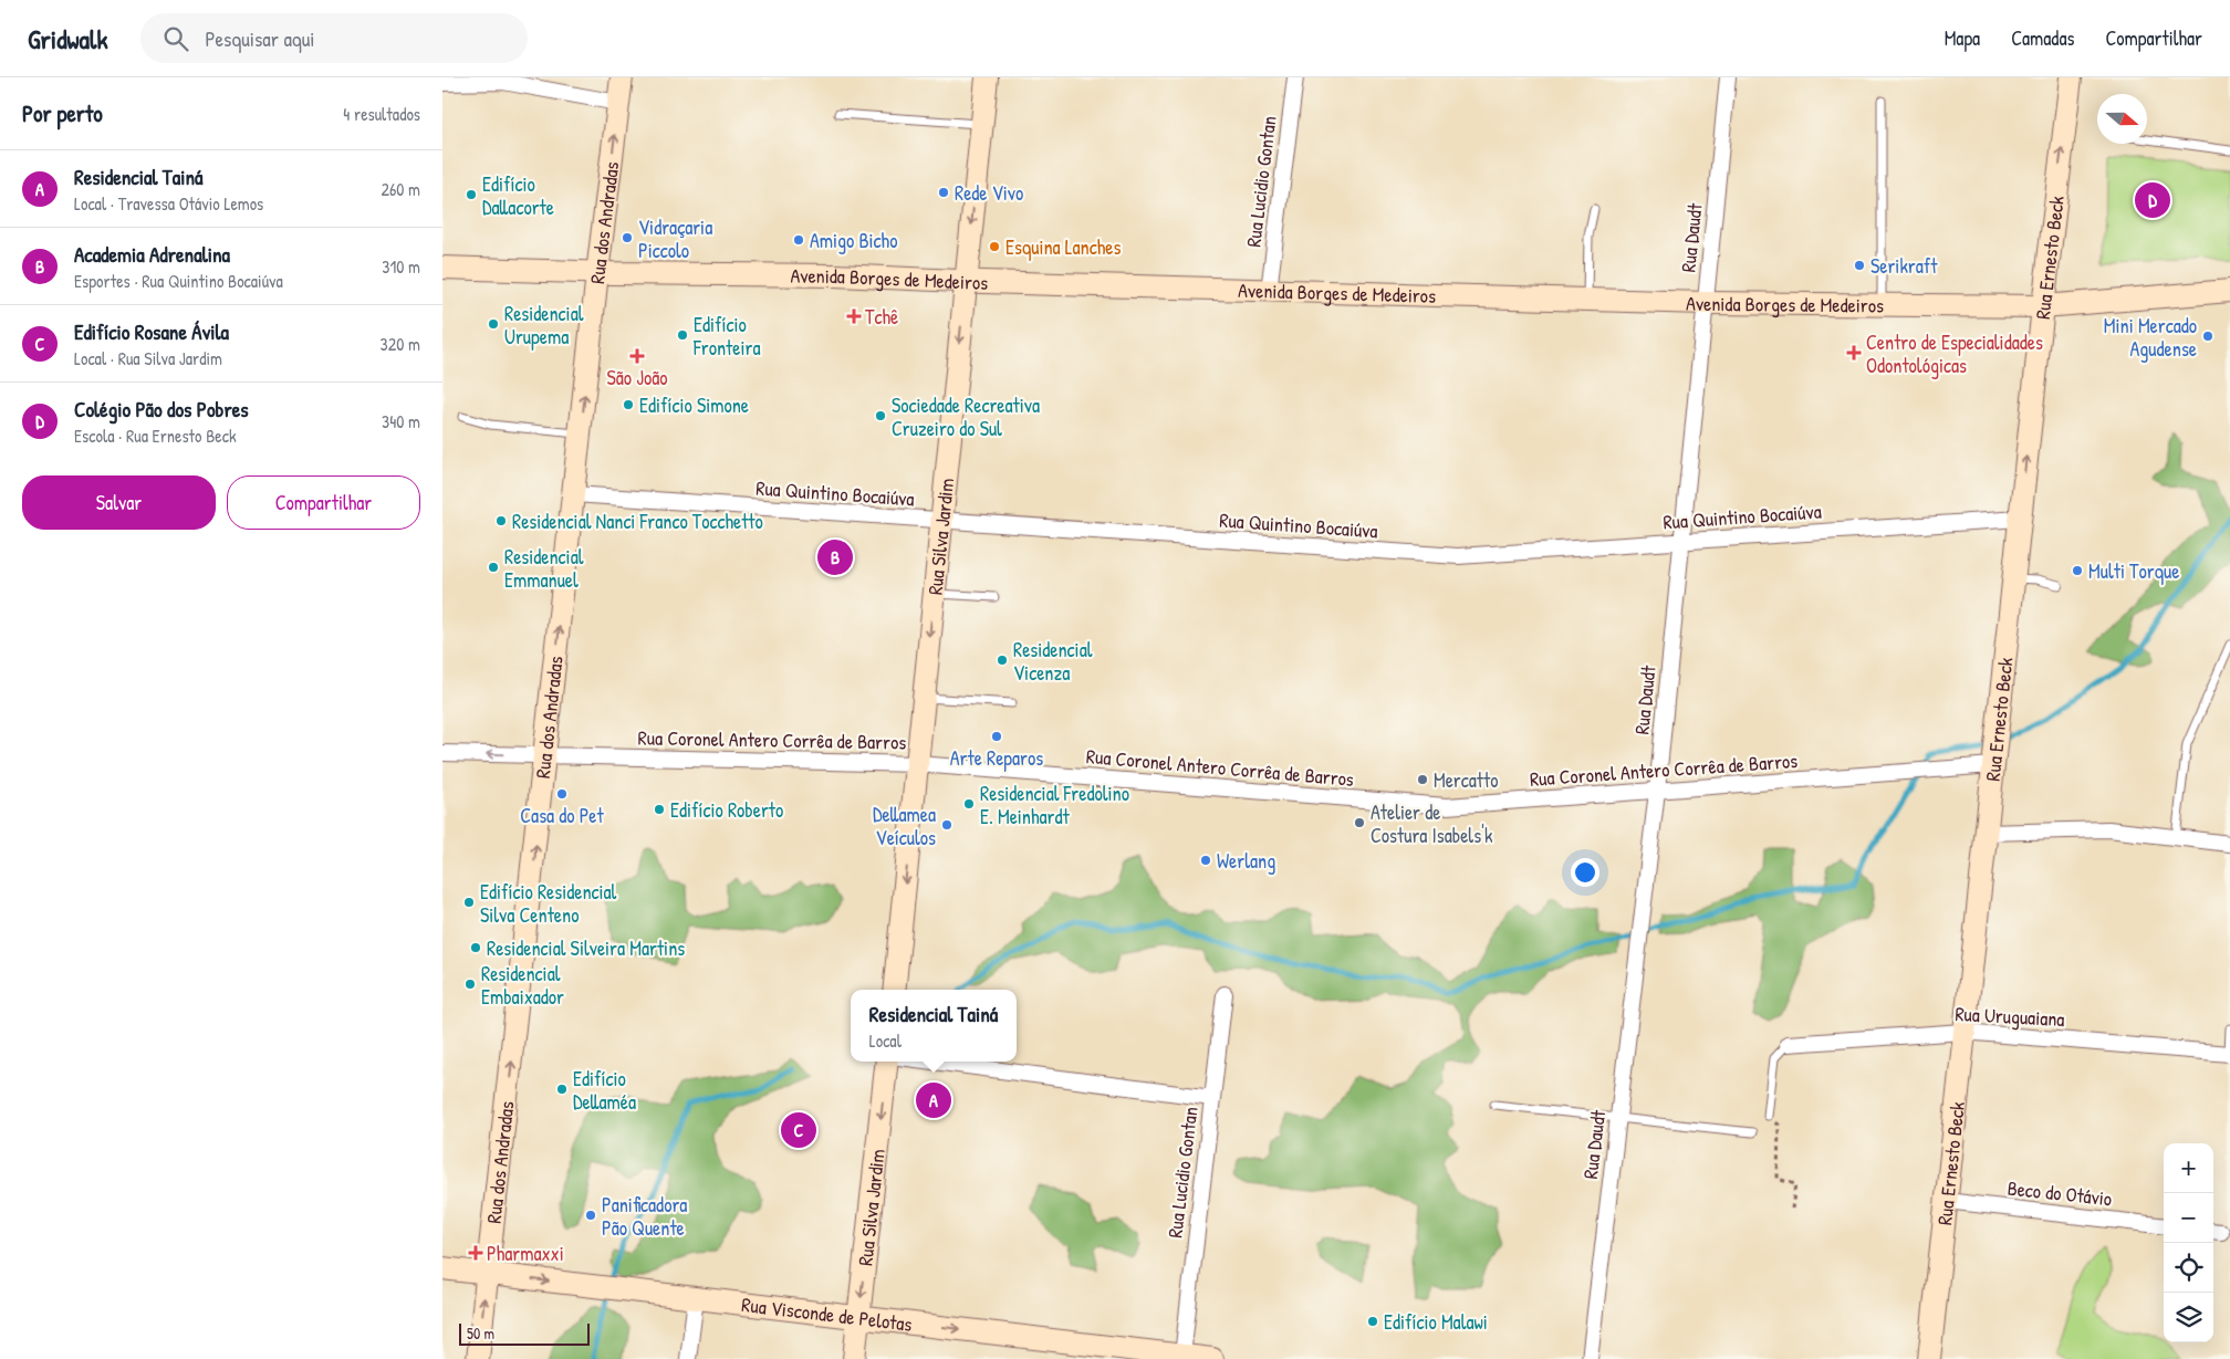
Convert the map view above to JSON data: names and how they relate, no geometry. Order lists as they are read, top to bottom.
{
  "streets": {
    "street": [
      "Rua Lucidio Gontan",
      "Rua dos Andradas",
      "Rua Daudt",
      "Rua Ernesto Beck",
      "Avenida Borges de Medeiros",
      "Rua Quintino Bocaiúva",
      "Rua Silva Jardim",
      "Rua Coronel Antero Corrêa de Barros",
      "Rua Uruguaiana",
      "Beco do Otávio",
      "Rua Visconde de Pelotas"
    ]
  },
  "crossings": [
    ["Rua Lucidio Gontan", "Avenida Borges de Medeiros"],
    ["Rua Lucidio Gontan", "Rua Visconde de Pelotas"],
    ["Rua dos Andradas", "Avenida Borges de Medeiros"],
    ["Rua dos Andradas", "Rua Quintino Bocaiúva"],
    ["Rua dos Andradas", "Rua Coronel Antero Corrêa de Barros"],
    ["Rua dos Andradas", "Rua Visconde de Pelotas"],
    ["Rua Daudt", "Avenida Borges de Medeiros"],
    ["Rua Daudt", "Rua Quintino Bocaiúva"],
    ["Rua Daudt", "Rua Coronel Antero Corrêa de Barros"],
    ["Rua Ernesto Beck", "Avenida Borges de Medeiros"],
    ["Rua Ernesto Beck", "Rua Quintino Bocaiúva"],
    ["Rua Ernesto Beck", "Rua Coronel Antero Corrêa de Barros"],
    ["Rua Ernesto Beck", "Rua Uruguaiana"],
    ["Rua Ernesto Beck", "Beco do Otávio"],
    ["Avenida Borges de Medeiros", "Rua Silva Jardim"],
    ["Rua Quintino Bocaiúva", "Rua Silva Jardim"],
    ["Rua Silva Jardim", "Rua Coronel Antero Corrêa de Barros"],
    ["Rua Silva Jardim", "Rua Visconde de Pelotas"]
  ],
  "one_way": ["Rua dos Andradas", "Rua Silva Jardim", "Rua Visconde de Pelotas"],
  "places": {
    "other": [
      "Rede Vivo",
      "Edifício Dallacorte",
      "Vidraçaria Piccolo",
      "Amigo Bicho",
      "Esquina Lanches",
      "Serikraft",
      "Residencial Urupema",
      "Edifício Fronteira",
      "Mini Mercado Agudense",
      "Edifício Simone",
      "Sociedade Recreativa Cruzeiro do Sul",
      "Residencial Nanci Franco Tocchetto",
      "Residencial Emmanuel",
      "Multi Torque",
      "Residencial Vicenza",
      "Arte Reparos",
      "Mercatto",
      "Casa do Pet",
      "Residencial Fredolino E. Meinhardt",
      "Edifício Roberto",
      "Atelier de Costura Isabels'k",
      "Dellamea Veículos",
      "Werlang",
      "Edifício Residencial Silva Centeno",
      "Residencial Silveira Martins",
      "Residencial Embaixador",
      "Edifício Dellaméa",
      "Panificadora Pão Quente",
      "Edifício Malawi"
    ],
    "health": [
      "Tchê",
      "Centro de Especialidades Odontológicas",
      "São João",
      "Pharmaxxi"
    ]
  },
  "scale_bar": "50 m",
  "north": "right",
  "page": {
    "header": "Gridwalk",
    "search": "Pesquisar aqui",
    "nav": ["Mapa", "Camadas", "Compartilhar"],
    "heading": ["Por perto", "4 resultados"],
    "list": [
      {
        "mark": "A",
        "name": "Residencial Tainá",
        "note": "Local · Travessa Otávio Lemos",
        "value": "260 m"
      },
      {
        "mark": "B",
        "name": "Academia Adrenalina",
        "note": "Esportes · Rua Quintino Bocaiúva",
        "value": "310 m"
      },
      {
        "mark": "C",
        "name": "Edifício Rosane Ávila",
        "note": "Local · Rua Silva Jardim",
        "value": "320 m"
      },
      {
        "mark": "D",
        "name": "Colégio Pão dos Pobres",
        "note": "Escola · Rua Ernesto Beck",
        "value": "340 m"
      }
    ],
    "pins": [
      "D",
      "B",
      "A",
      "C"
    ],
    "buttons": ["Salvar", "Compartilhar"],
    "popup": ["Residencial Tainá", "Local"],
    "map_buttons": ["+", "−"],
    "scale": "50 m"
  }
}
